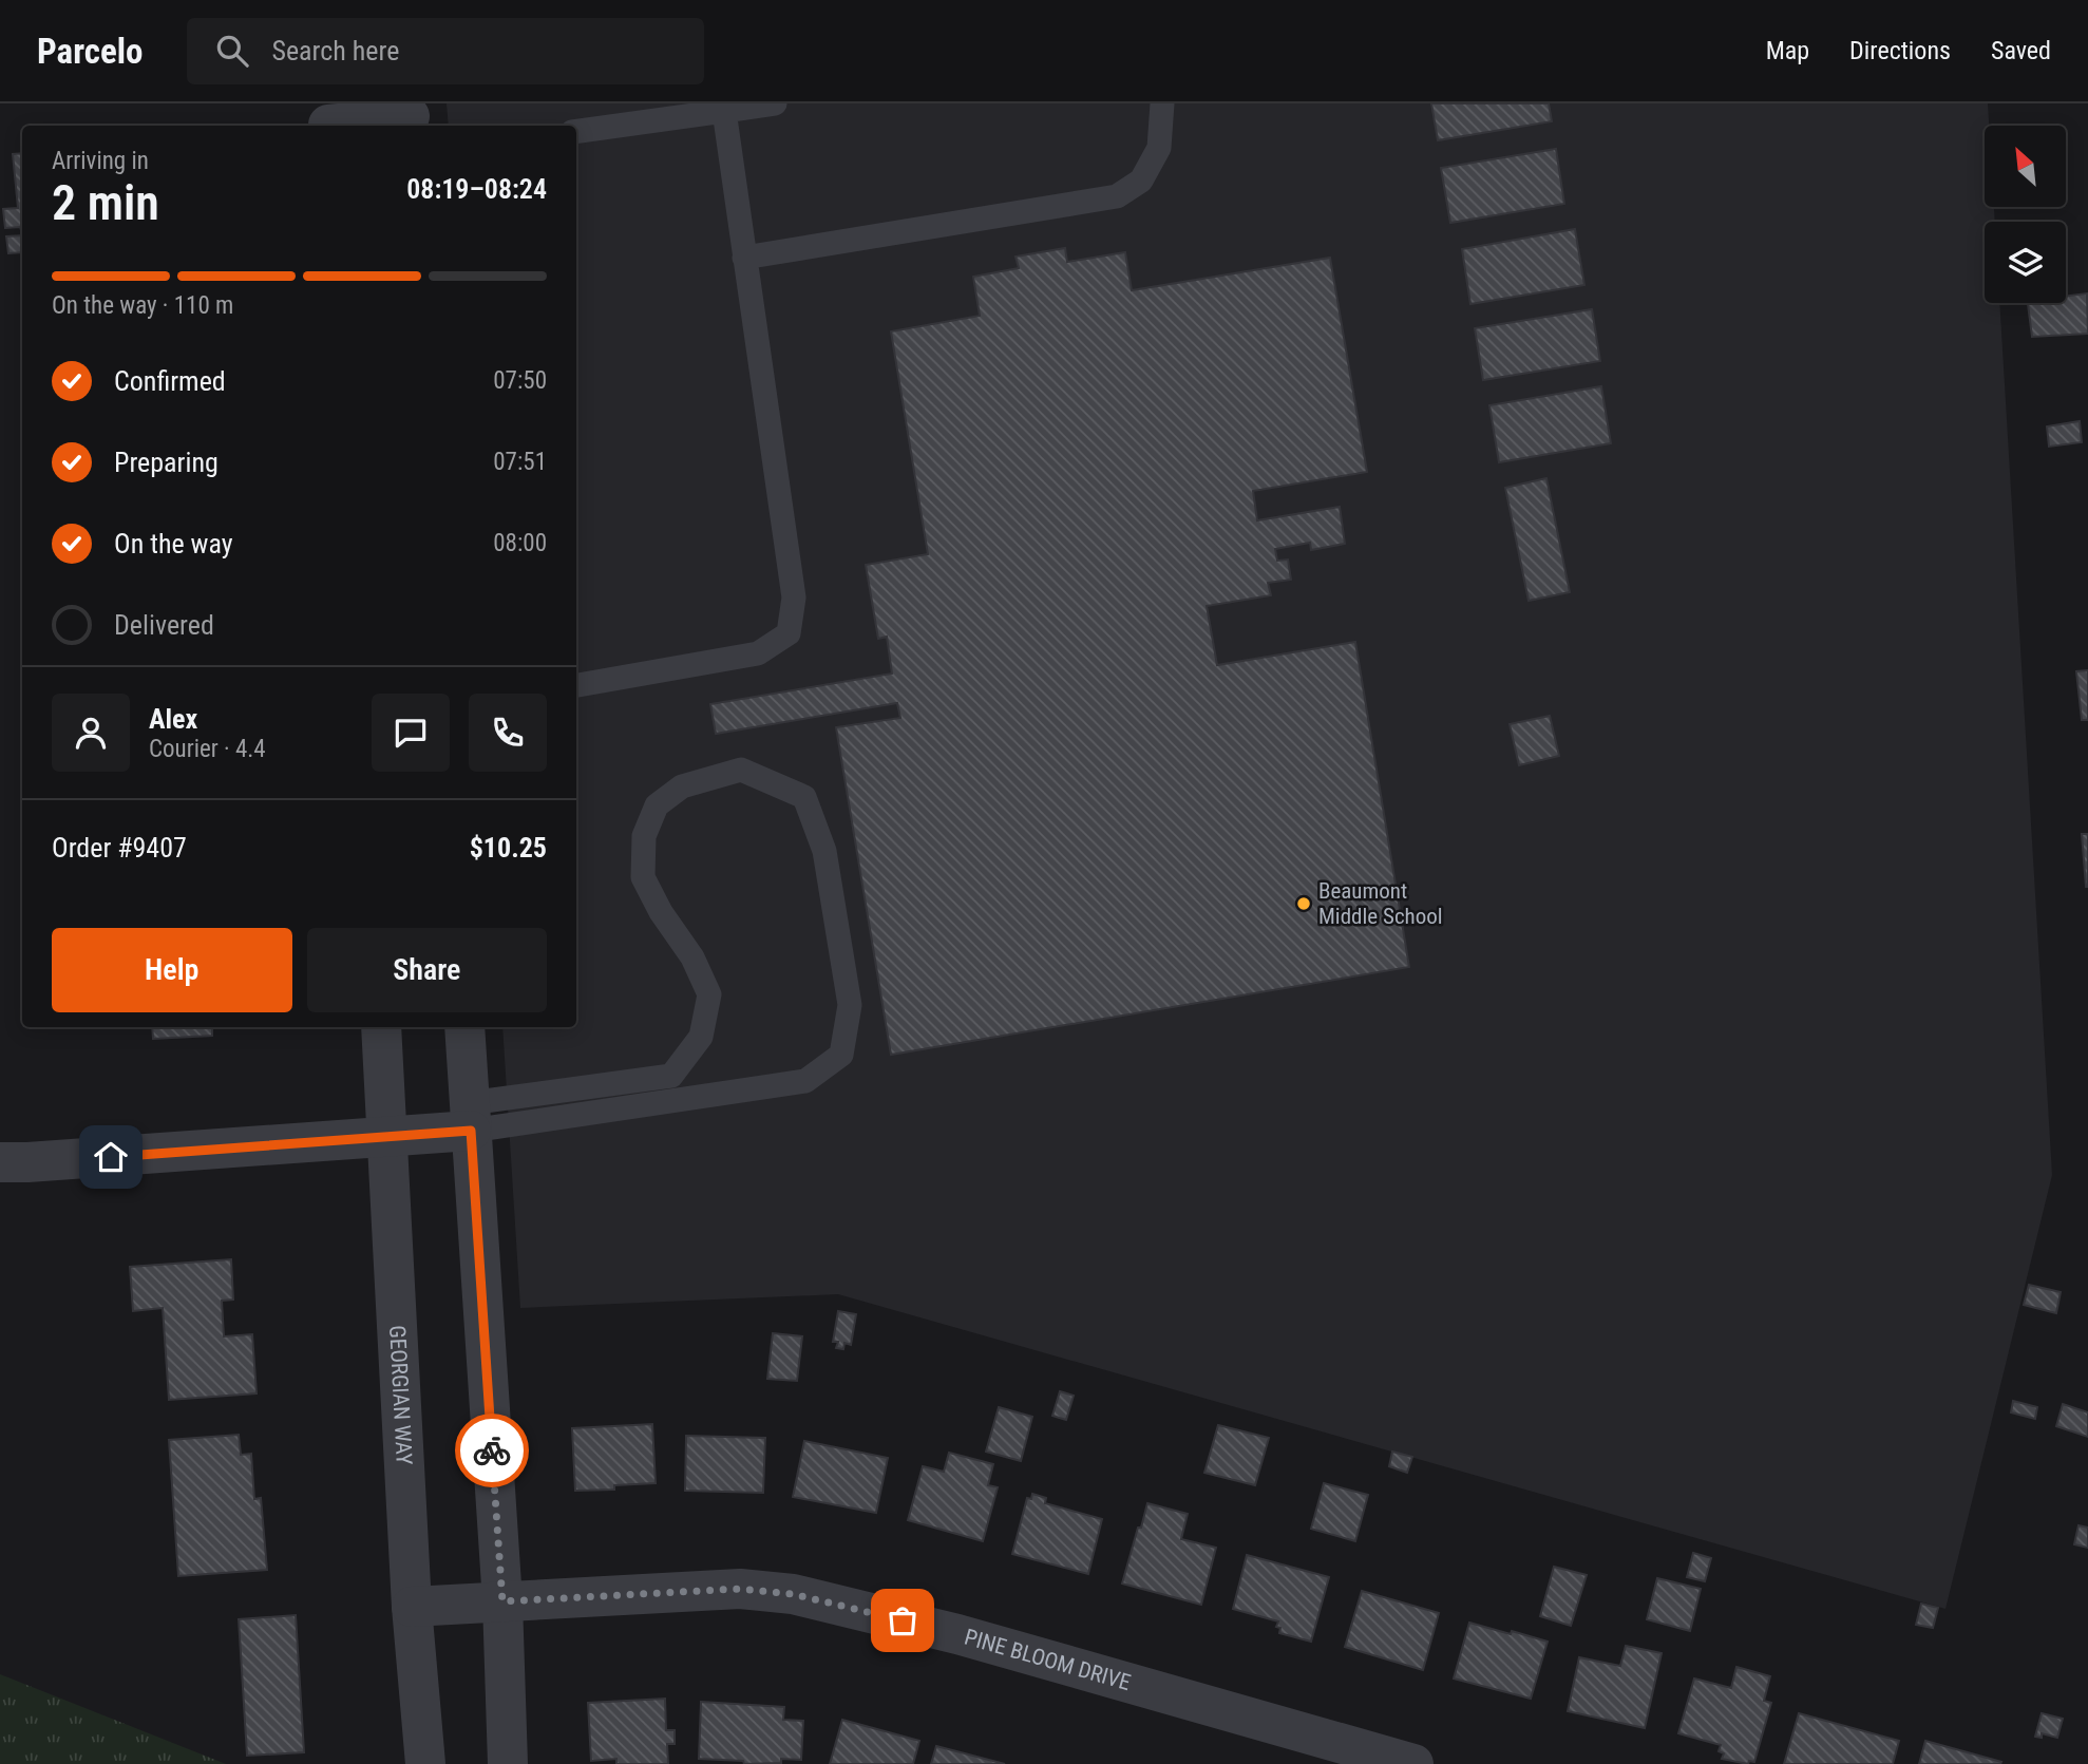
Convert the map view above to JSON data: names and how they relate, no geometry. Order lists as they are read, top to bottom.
{
  "streets": {
    "street": ["GEORGIAN WAY", "PINE BLOOM DRIVE"]
  },
  "crossings": [
    ["GEORGIAN WAY", "PINE BLOOM DRIVE"]
  ],
  "places": ["Beaumont Middle School"],
  "north": "top left",
  "page": {
    "header": "Parcelo",
    "search": "Search here",
    "nav": ["Map", "Directions", "Saved"],
    "heading": ["2 min", "Arriving in", "08:19–08:24"],
    "panel": [
      "Alex",
      "Courier · 4.4",
      "Order #9407",
      "$10.25"
    ],
    "bar": "On the way · 110 m",
    "list": [
      ["Confirmed", "07:50"],
      ["Preparing", "07:51"],
      ["On the way", "08:00"],
      "Delivered"
    ],
    "buttons": ["Help", "Share"]
  }
}
